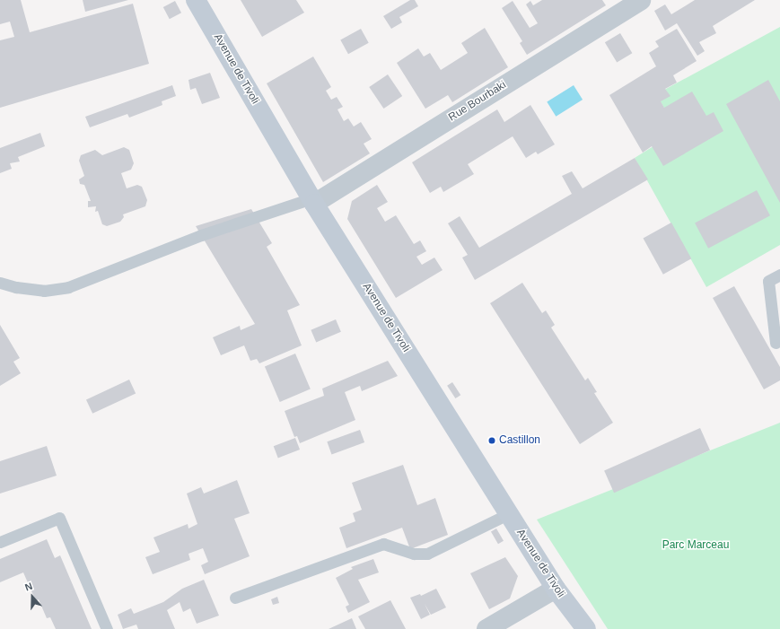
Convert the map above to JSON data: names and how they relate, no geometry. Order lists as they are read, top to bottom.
{
  "streets": {
    "street": ["Avenue de Tivoli", "Rue Bourbaki"]
  },
  "crossings": [
    ["Avenue de Tivoli", "Rue Bourbaki"]
  ],
  "parks": ["Parc Marceau"],
  "places": ["Castillon"],
  "north": "top"
}
